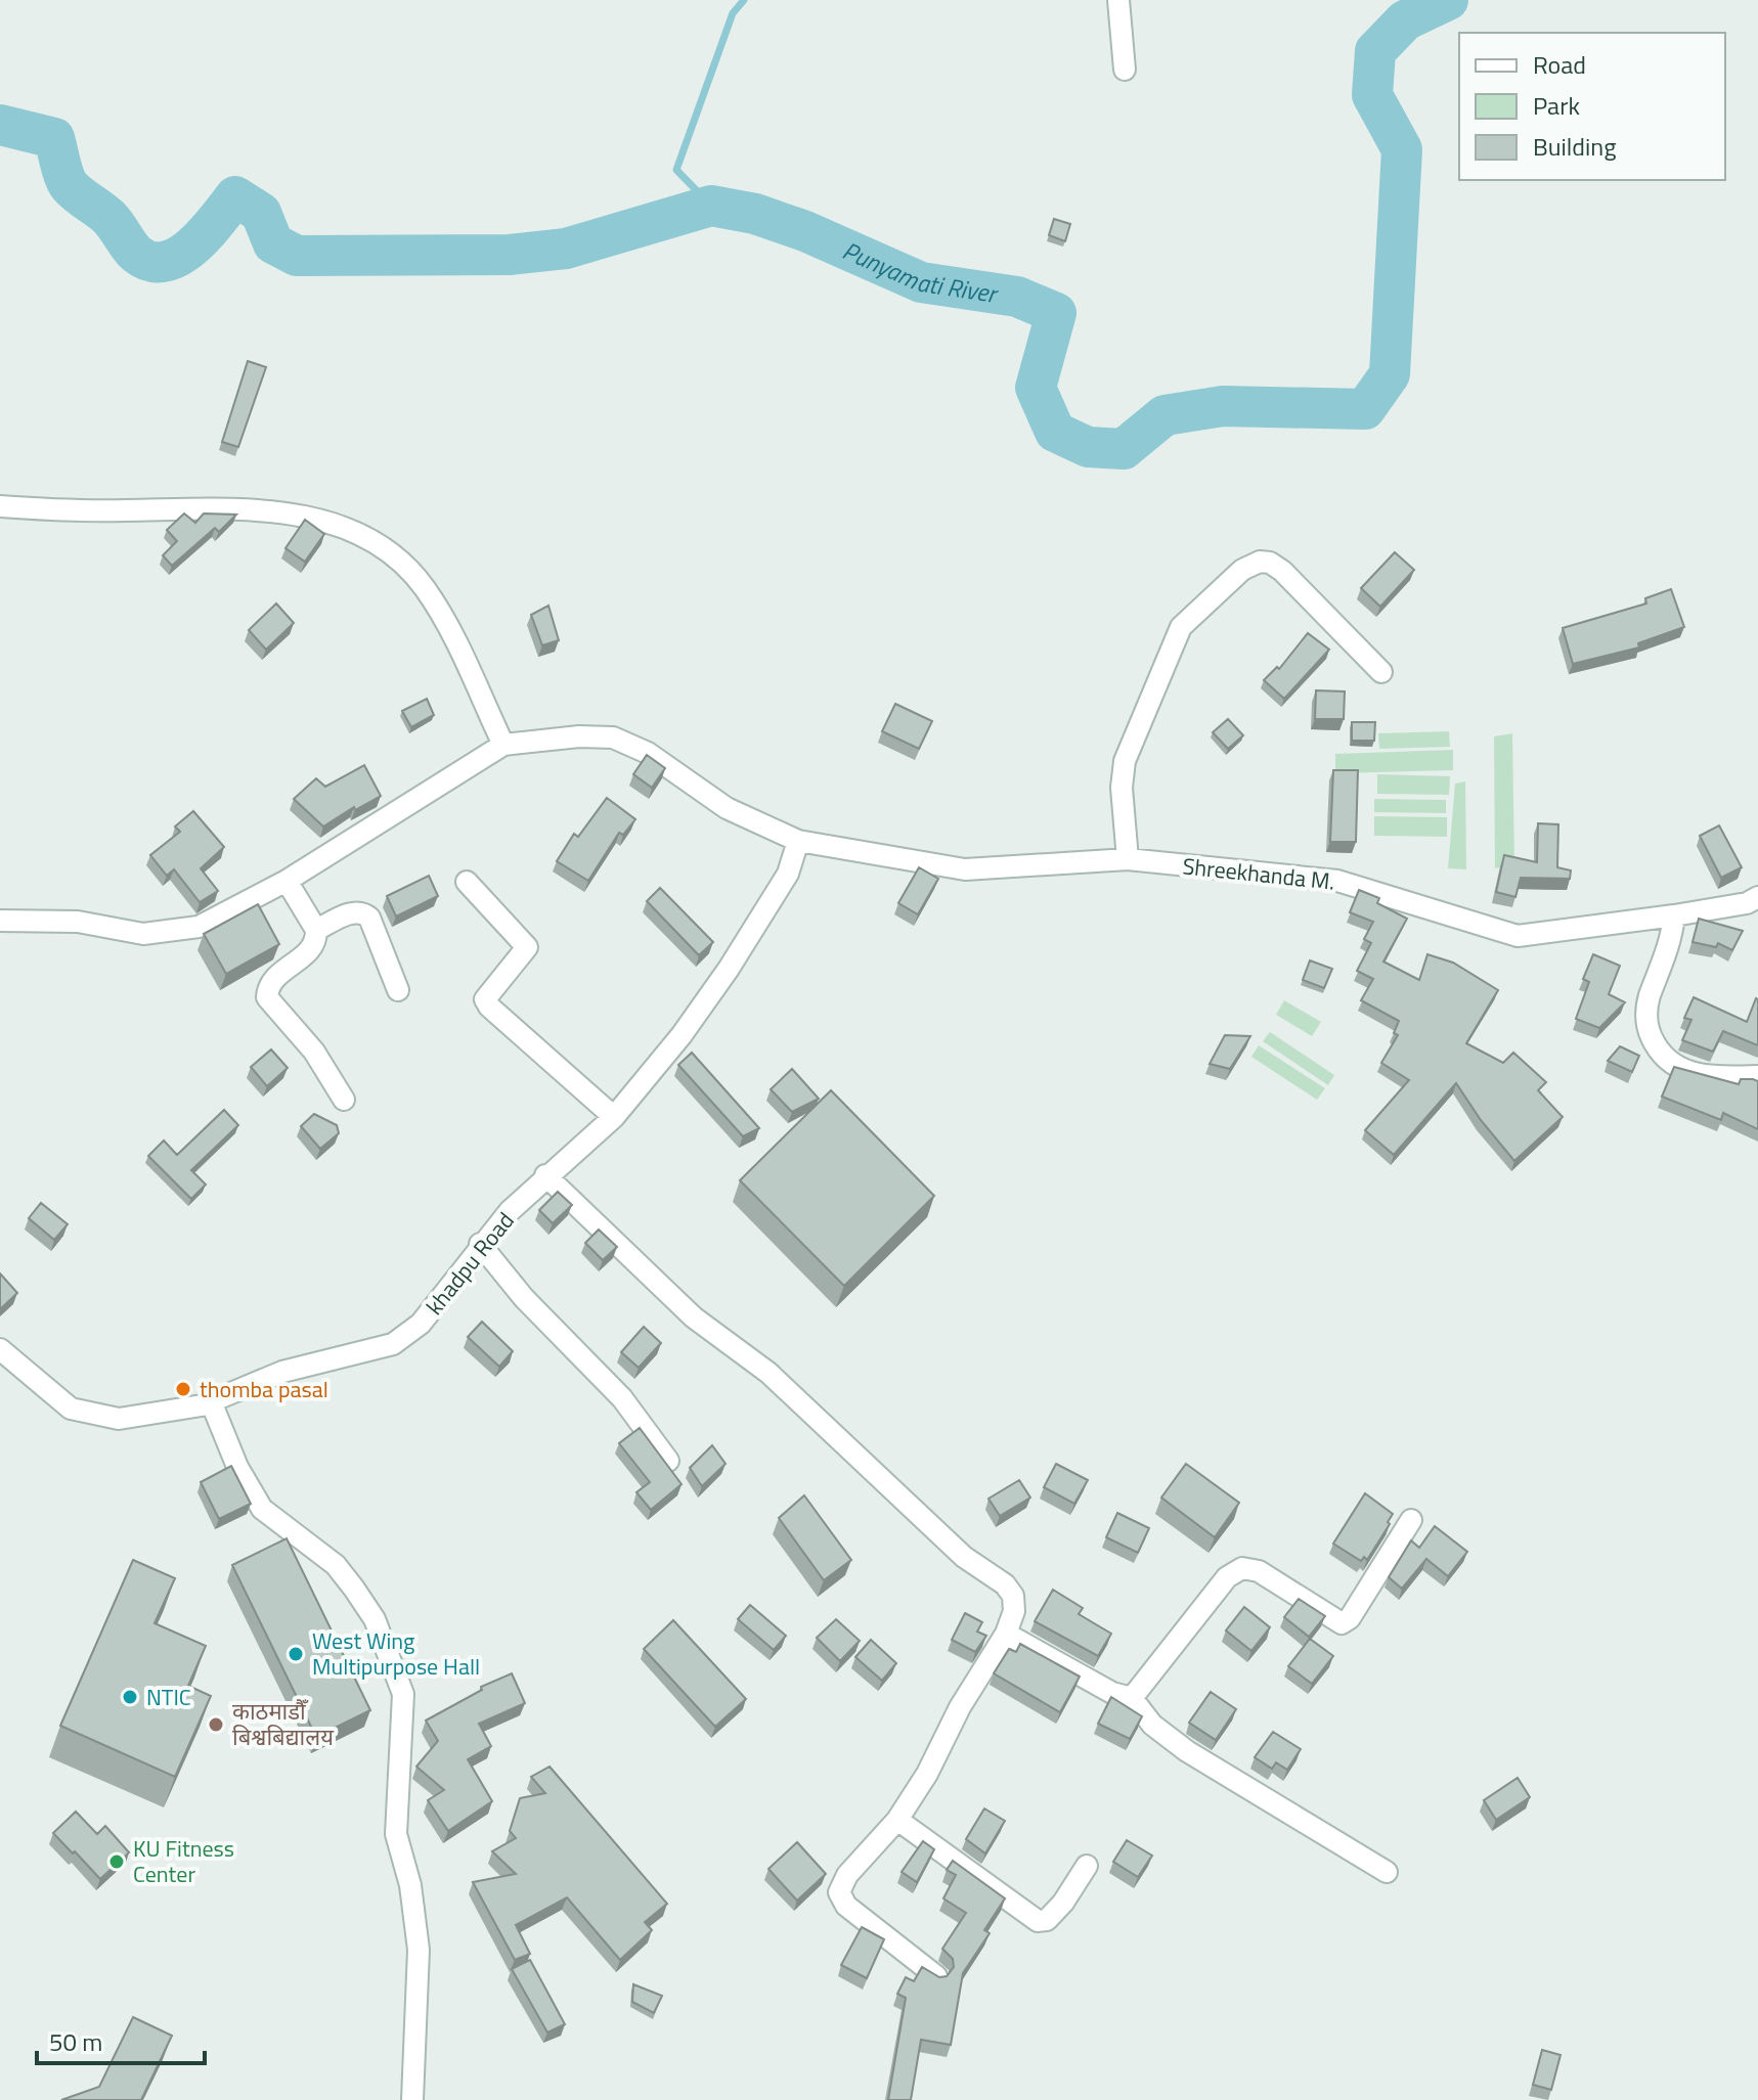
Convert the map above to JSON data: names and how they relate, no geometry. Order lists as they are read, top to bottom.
{
  "streets": {
    "street": ["Shreekhanda M.", "khadpu Road"]
  },
  "crossings": [
    ["Shreekhanda M.", "khadpu Road"]
  ],
  "water": ["Punyamati River"],
  "places": [
    "thomba pasal",
    "West Wing Multipurpose Hall",
    "NTIC",
    "काठमाडौँ बिश्वबिद्यालय",
    "KU Fitness Center"
  ],
  "legend": ["Road", "Park", "Building"],
  "scale_bar": "50 m"
}
